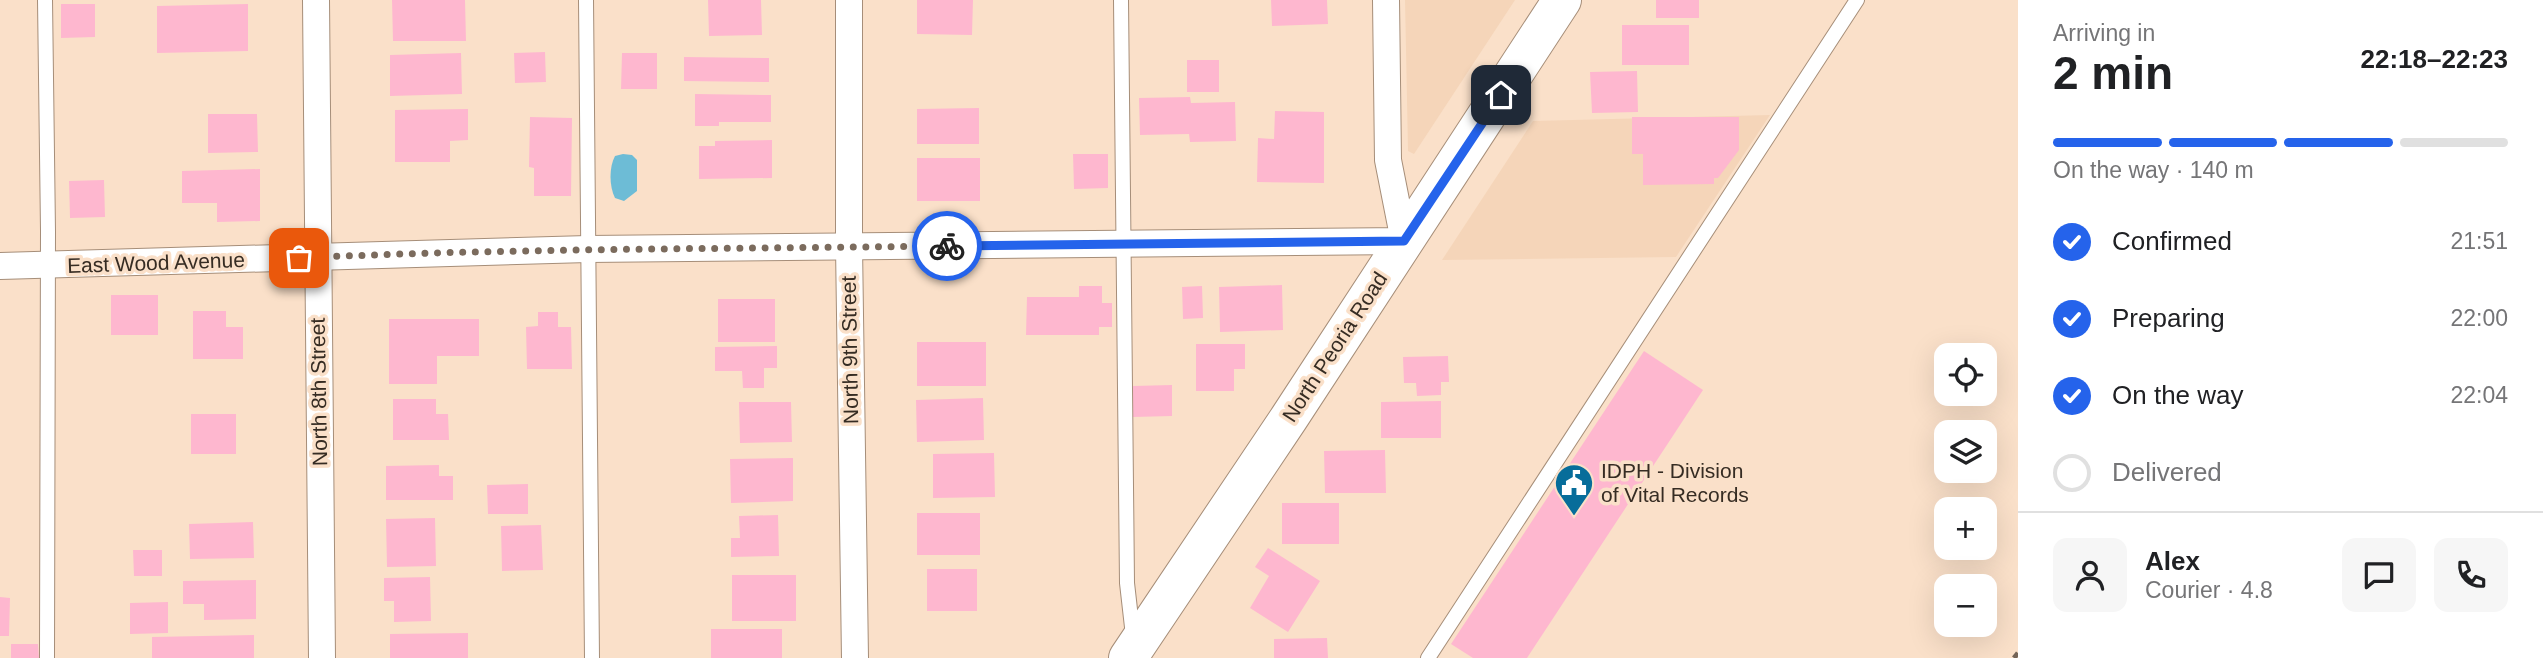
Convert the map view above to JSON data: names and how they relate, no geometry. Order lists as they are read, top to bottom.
{
  "streets": {
    "main road": ["North Peoria Road"],
    "street": ["East Wood Avenue", "North 9th Street", "North 8th Street"]
  },
  "crossings": [
    ["East Wood Avenue", "North Peoria Road"],
    ["East Wood Avenue", "North 9th Street"],
    ["East Wood Avenue", "North 8th Street"]
  ],
  "places": {
    "public building": ["IDPH - Division of Vital Records"]
  },
  "page": {
    "heading": ["2 min", "Arriving in", "22:18–22:23"],
    "panel": ["Alex", "Courier · 4.8"],
    "bar": "On the way · 140 m",
    "list": [
      ["Confirmed", "21:51"],
      ["Preparing", "22:00"],
      ["On the way", "22:04"],
      "Delivered"
    ],
    "map_buttons": ["+", "−"]
  }
}
